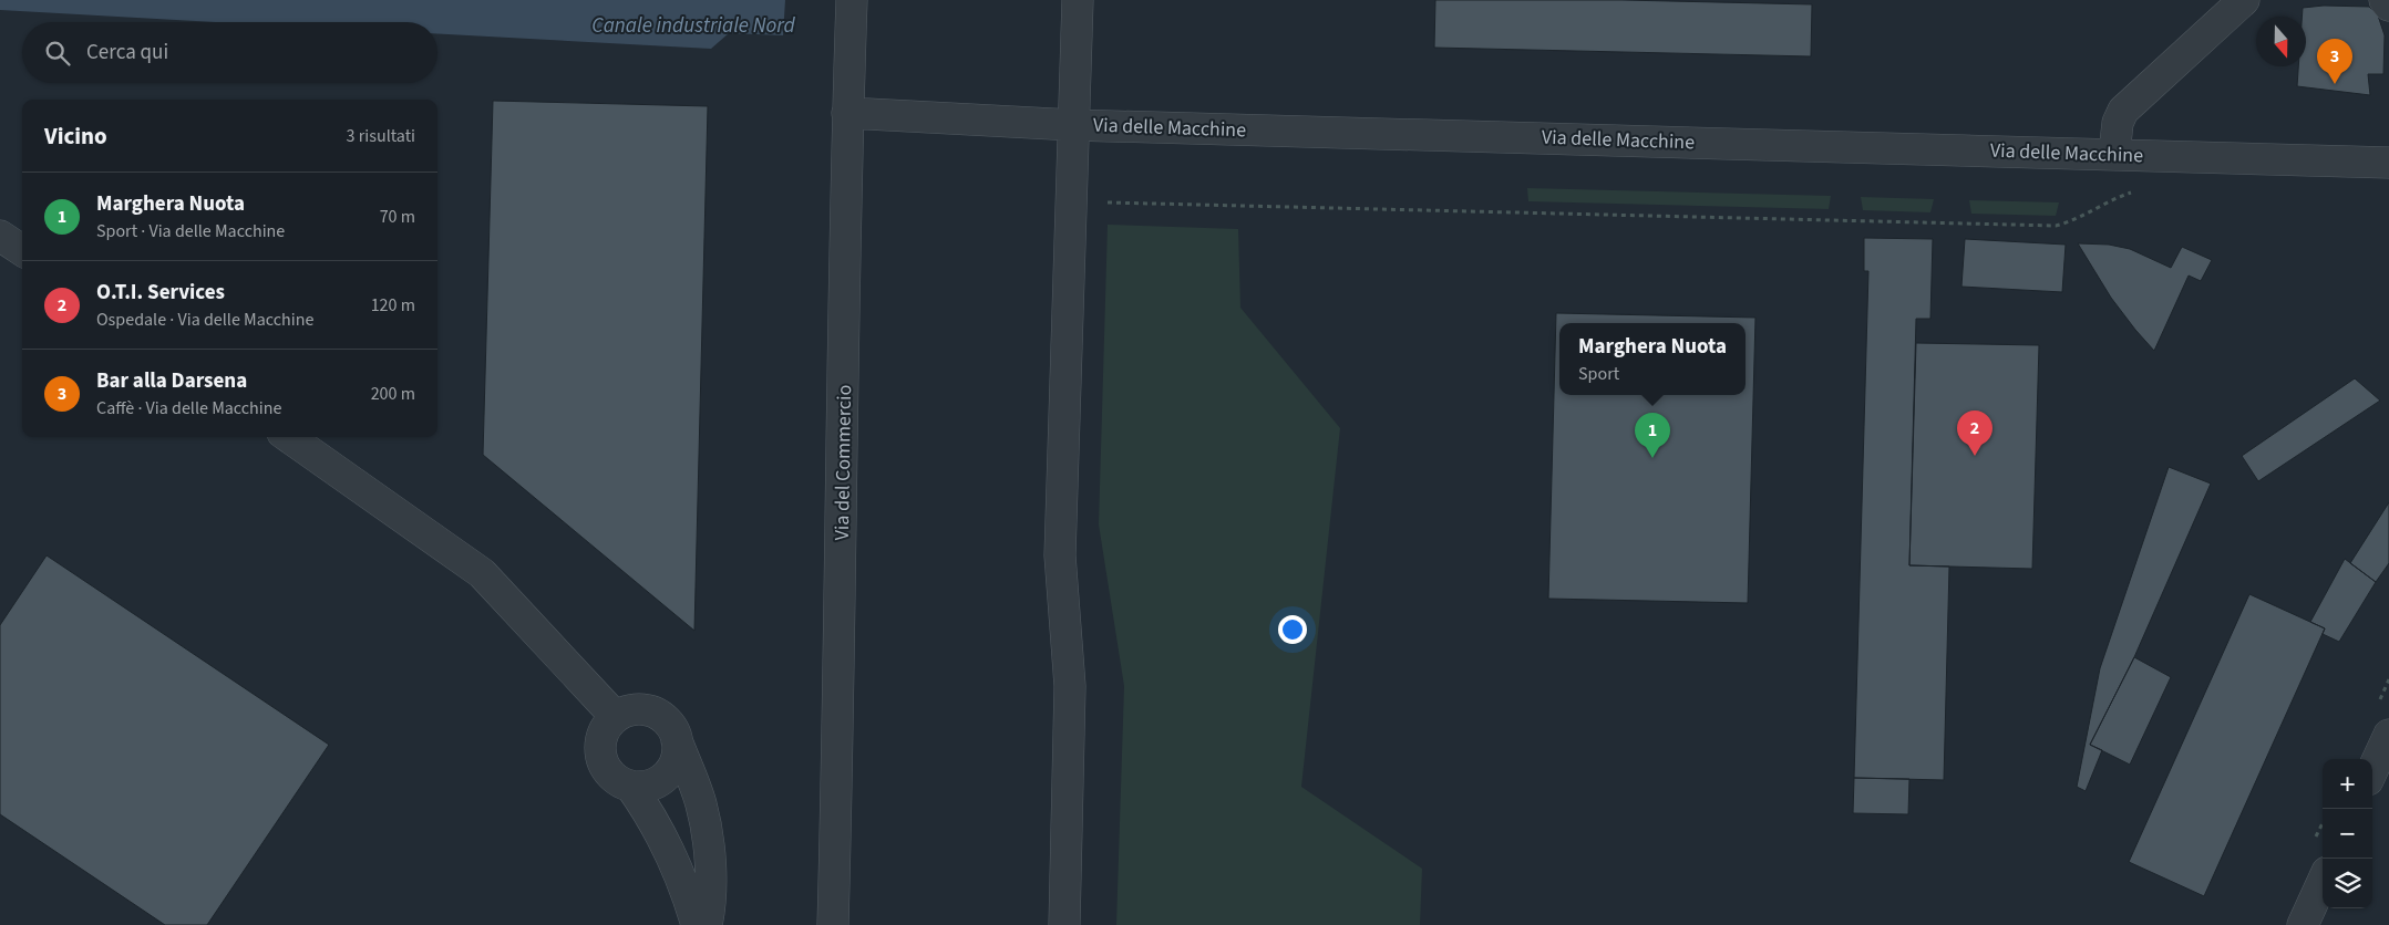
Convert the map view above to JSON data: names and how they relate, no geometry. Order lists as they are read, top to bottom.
{
  "streets": {
    "street": ["Via delle Macchine", "Via del Commercio"]
  },
  "crossings": [
    ["Via delle Macchine", "Via del Commercio"]
  ],
  "water": ["Canale industriale Nord"],
  "north": "bottom",
  "page": {
    "search": "Cerca qui",
    "pins": ["3", "2", "1"],
    "heading": ["Vicino", "3 risultati"],
    "list": [
      {
        "mark": "1",
        "name": "Marghera Nuota",
        "note": "Sport · Via delle Macchine",
        "value": "70 m"
      },
      {
        "mark": "2",
        "name": "O.T.I. Services",
        "note": "Ospedale · Via delle Macchine",
        "value": "120 m"
      },
      {
        "mark": "3",
        "name": "Bar alla Darsena",
        "note": "Caffè · Via delle Macchine",
        "value": "200 m"
      }
    ],
    "popup": ["Marghera Nuota", "Sport"],
    "map_buttons": ["+", "−"]
  }
}
